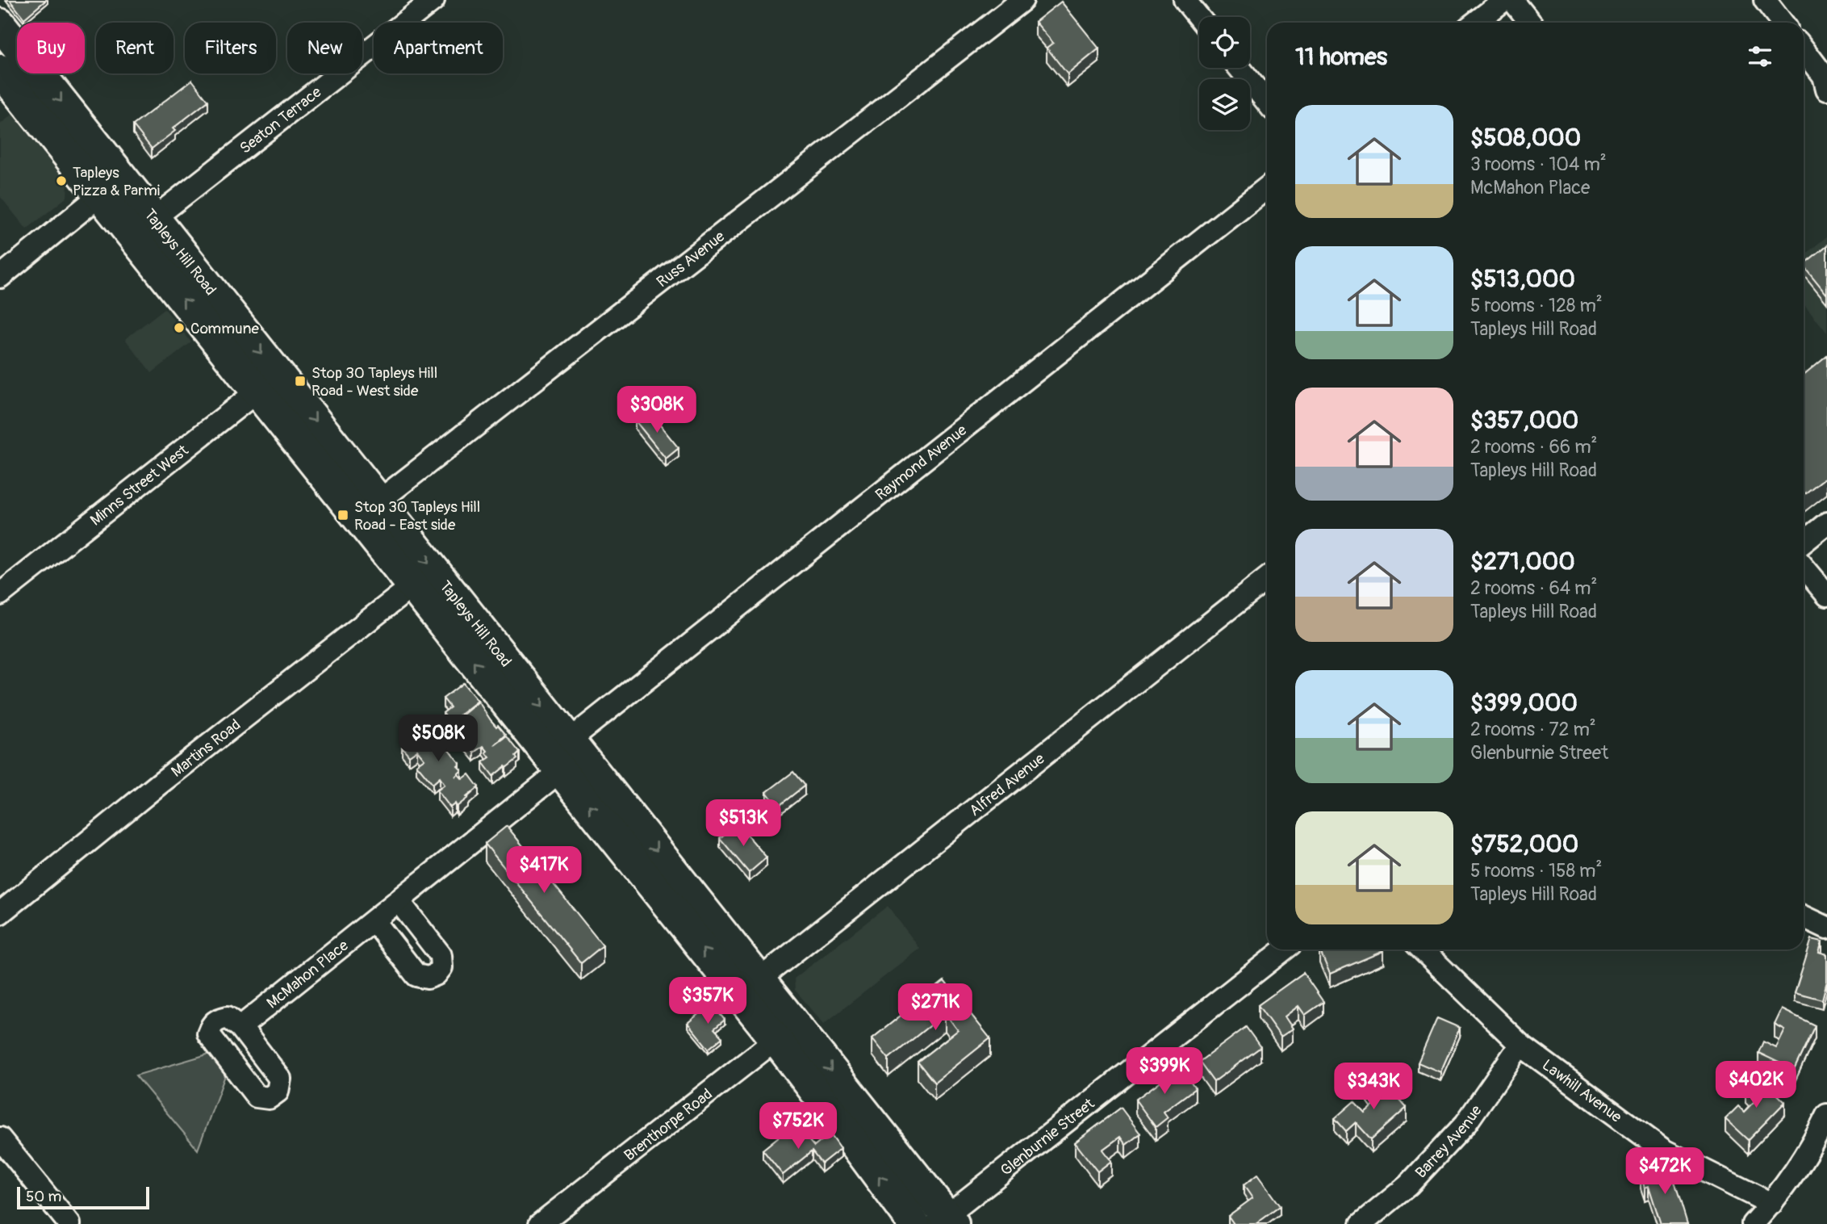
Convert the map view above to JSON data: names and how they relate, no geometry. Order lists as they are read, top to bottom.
{
  "streets": {
    "main road": ["Tapleys Hill Road"],
    "street": [
      "Seaton Terrace",
      "Russ Avenue",
      "Raymond Avenue",
      "Minns Street West",
      "Martins Road",
      "Alfred Avenue",
      "McMahon Place",
      "Lawhill Avenue",
      "Brenthorpe Road",
      "Glenburnie Street",
      "Barrey Avenue"
    ]
  },
  "crossings": [
    ["Seaton Terrace", "Tapleys Hill Road"],
    ["Tapleys Hill Road", "Russ Avenue"],
    ["Tapleys Hill Road", "Raymond Avenue"],
    ["Tapleys Hill Road", "Minns Street West"],
    ["Tapleys Hill Road", "Martins Road"],
    ["Tapleys Hill Road", "Alfred Avenue"],
    ["Tapleys Hill Road", "McMahon Place"],
    ["Tapleys Hill Road", "Brenthorpe Road"],
    ["Tapleys Hill Road", "Glenburnie Street"],
    ["Raymond Avenue", "McMahon Place"],
    ["Lawhill Avenue", "Barrey Avenue"]
  ],
  "places": {
    "other": ["Tapleys Pizza & Parmi", "Commune"],
    "transit": ["Stop 30 Tapleys Hill Road - West side", "Stop 30 Tapleys Hill Road - East side"]
  },
  "scale_bar": "50 m",
  "page": {
    "chip": [
      "Buy",
      "Rent",
      "Filters",
      "New",
      "Apartment"
    ],
    "heading": "11 homes",
    "list": [
      {
        "name": "$508,000",
        "note": "3 rooms · 104 m² · McMahon Place"
      },
      {
        "name": "$513,000",
        "note": "5 rooms · 128 m² · Tapleys Hill Road"
      },
      {
        "name": "$357,000",
        "note": "2 rooms · 66 m² · Tapleys Hill Road"
      },
      {
        "name": "$271,000",
        "note": "2 rooms · 64 m² · Tapleys Hill Road"
      },
      {
        "name": "$399,000",
        "note": "2 rooms · 72 m² · Glenburnie Street"
      },
      {
        "name": "$752,000",
        "note": "5 rooms · 158 m² · Tapleys Hill Road"
      }
    ],
    "price": [
      "$308K",
      "$508K",
      "$513K",
      "$417K",
      "$357K",
      "$271K",
      "$399K",
      "$402K",
      "$343K",
      "$752K",
      "$472K"
    ],
    "scale": "50 m"
  }
}
